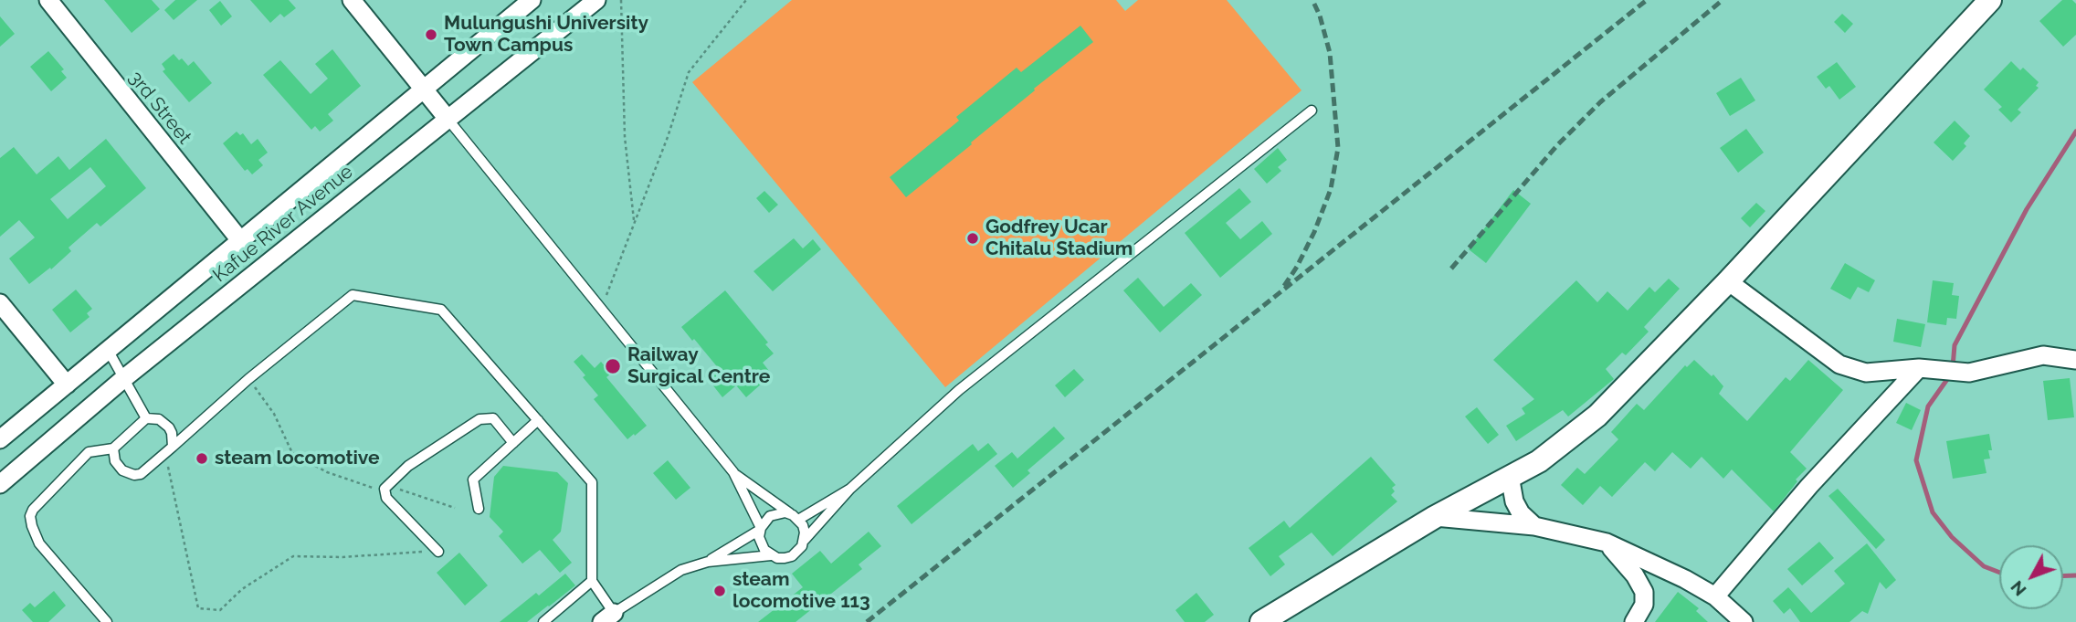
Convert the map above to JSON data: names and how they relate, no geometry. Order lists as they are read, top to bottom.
{
  "streets": {
    "street": ["3rd Street", "Kafue River Avenue"]
  },
  "crossings": [
    ["3rd Street", "Kafue River Avenue"]
  ],
  "places": [
    "Mulungushi University Town Campus",
    "Godfrey Ucar Chitalu Stadium",
    "Railway Surgical Centre",
    "steam locomotive",
    "steam locomotive 113"
  ],
  "north": "bottom left"
}
